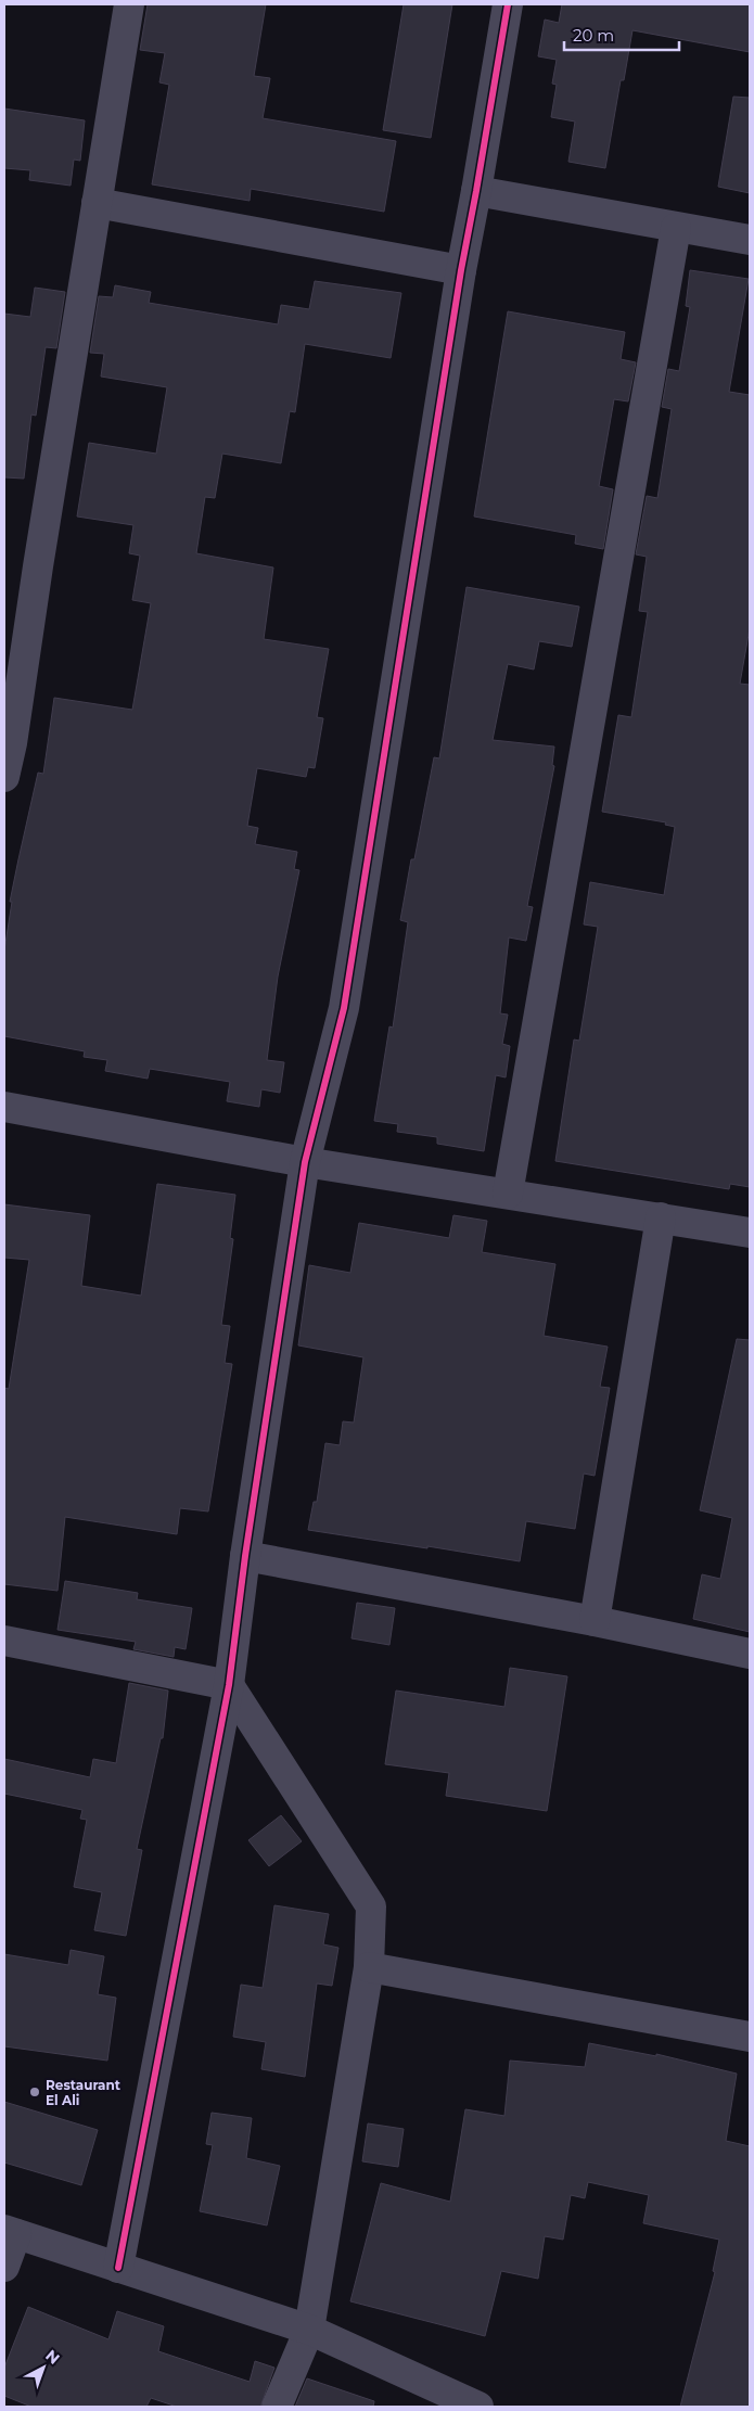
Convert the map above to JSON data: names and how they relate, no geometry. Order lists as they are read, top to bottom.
{
  "places": ["Restaurant El Ali"],
  "scale_bar": "20 m",
  "north": "top right"
}
